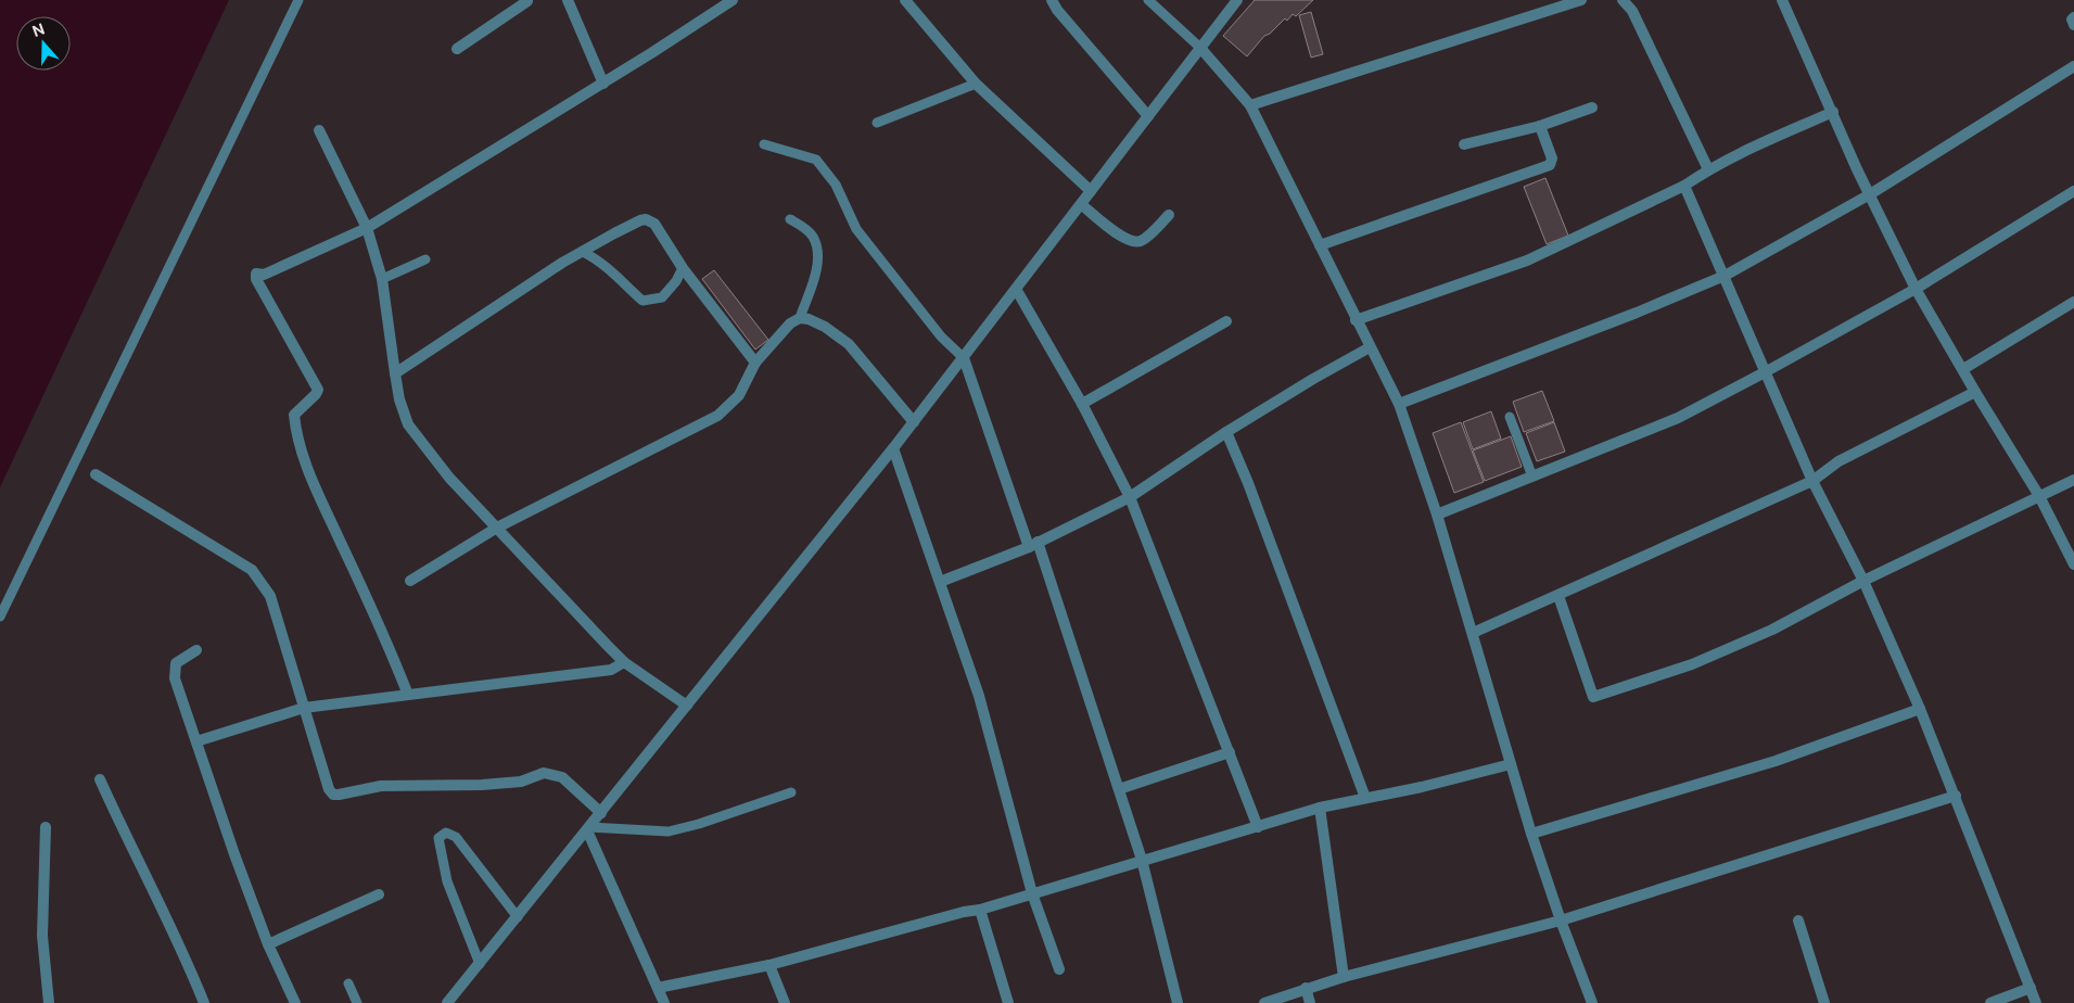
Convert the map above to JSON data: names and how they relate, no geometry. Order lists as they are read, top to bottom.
{
  "north": "top"
}
